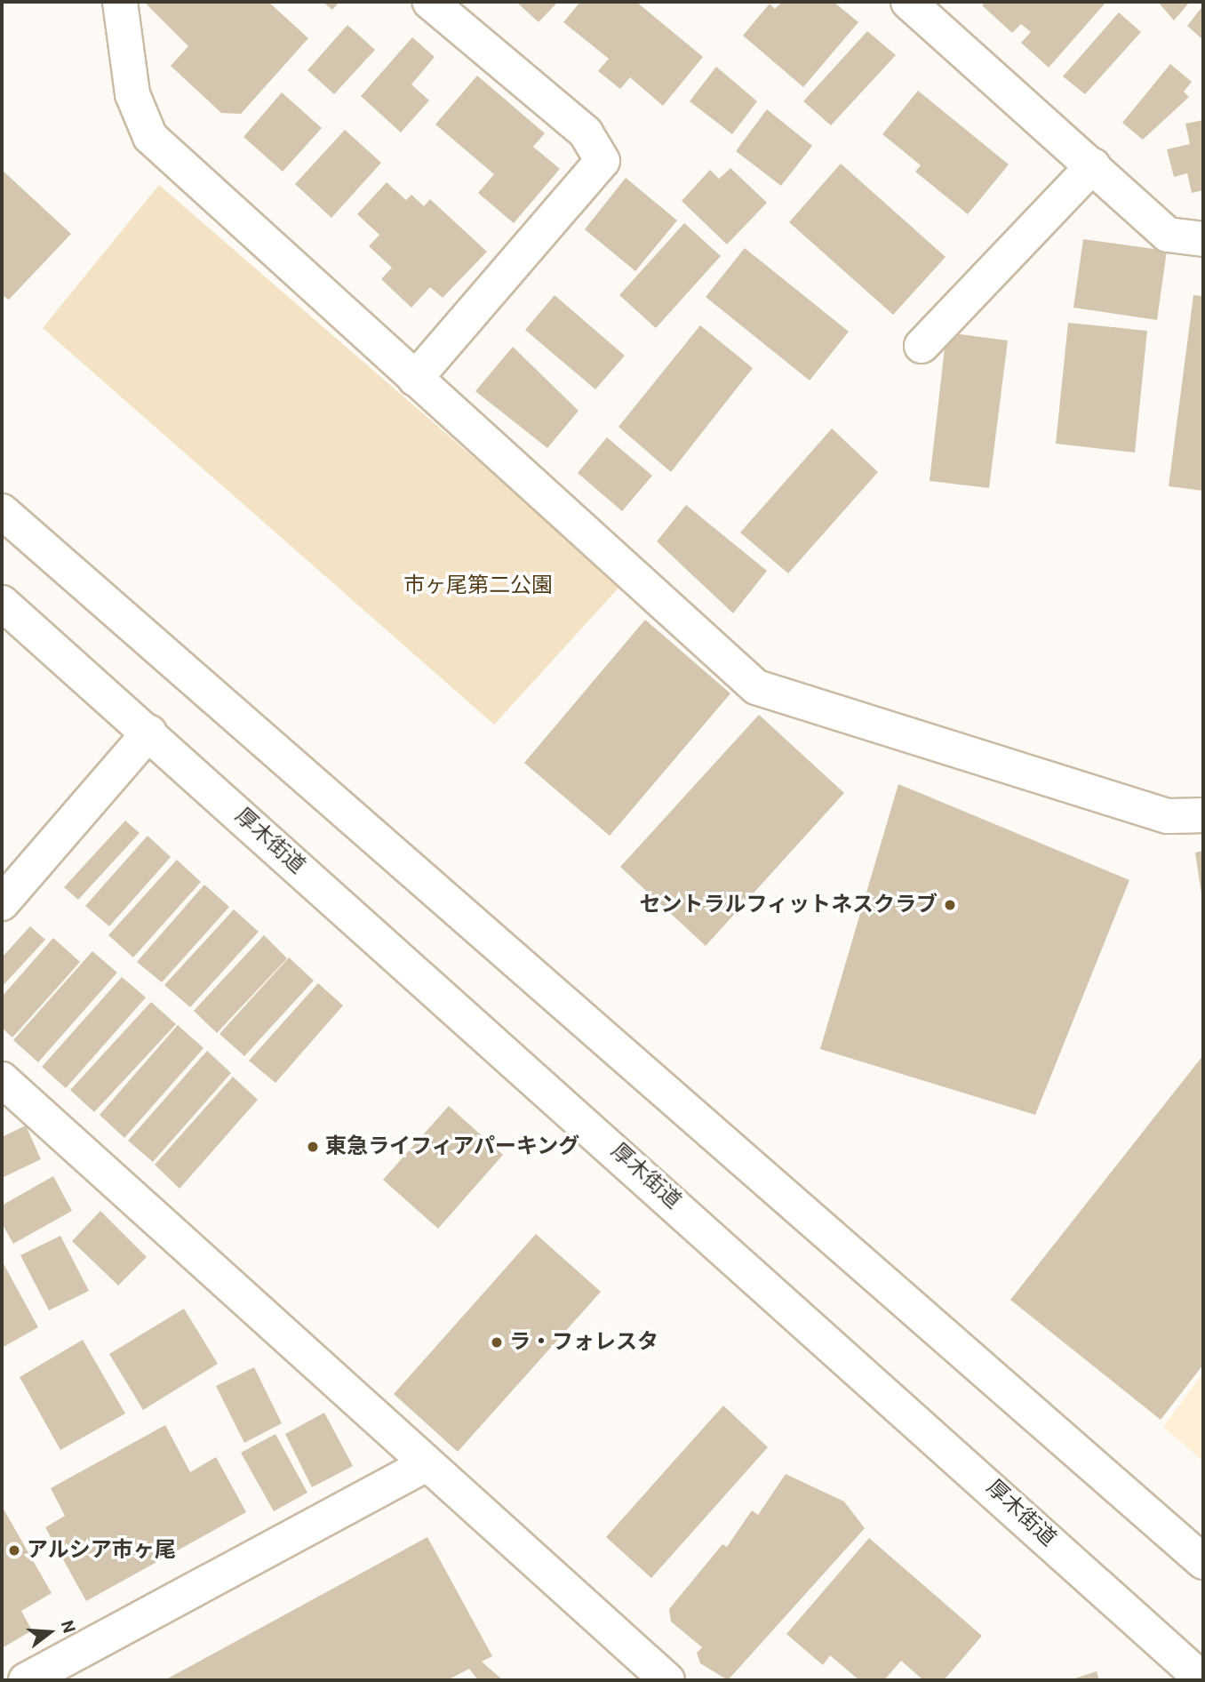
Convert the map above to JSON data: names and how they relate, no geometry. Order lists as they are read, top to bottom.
{
  "streets": {
    "main road": ["厚木街道"]
  },
  "parks": ["市ヶ尾第二公園"],
  "places": [
    "セントラルフィットネスクラブ",
    "東急ライフィアパーキング",
    "ラ・フォレスタ",
    "アルシア市ヶ尾"
  ],
  "north": "right"
}
